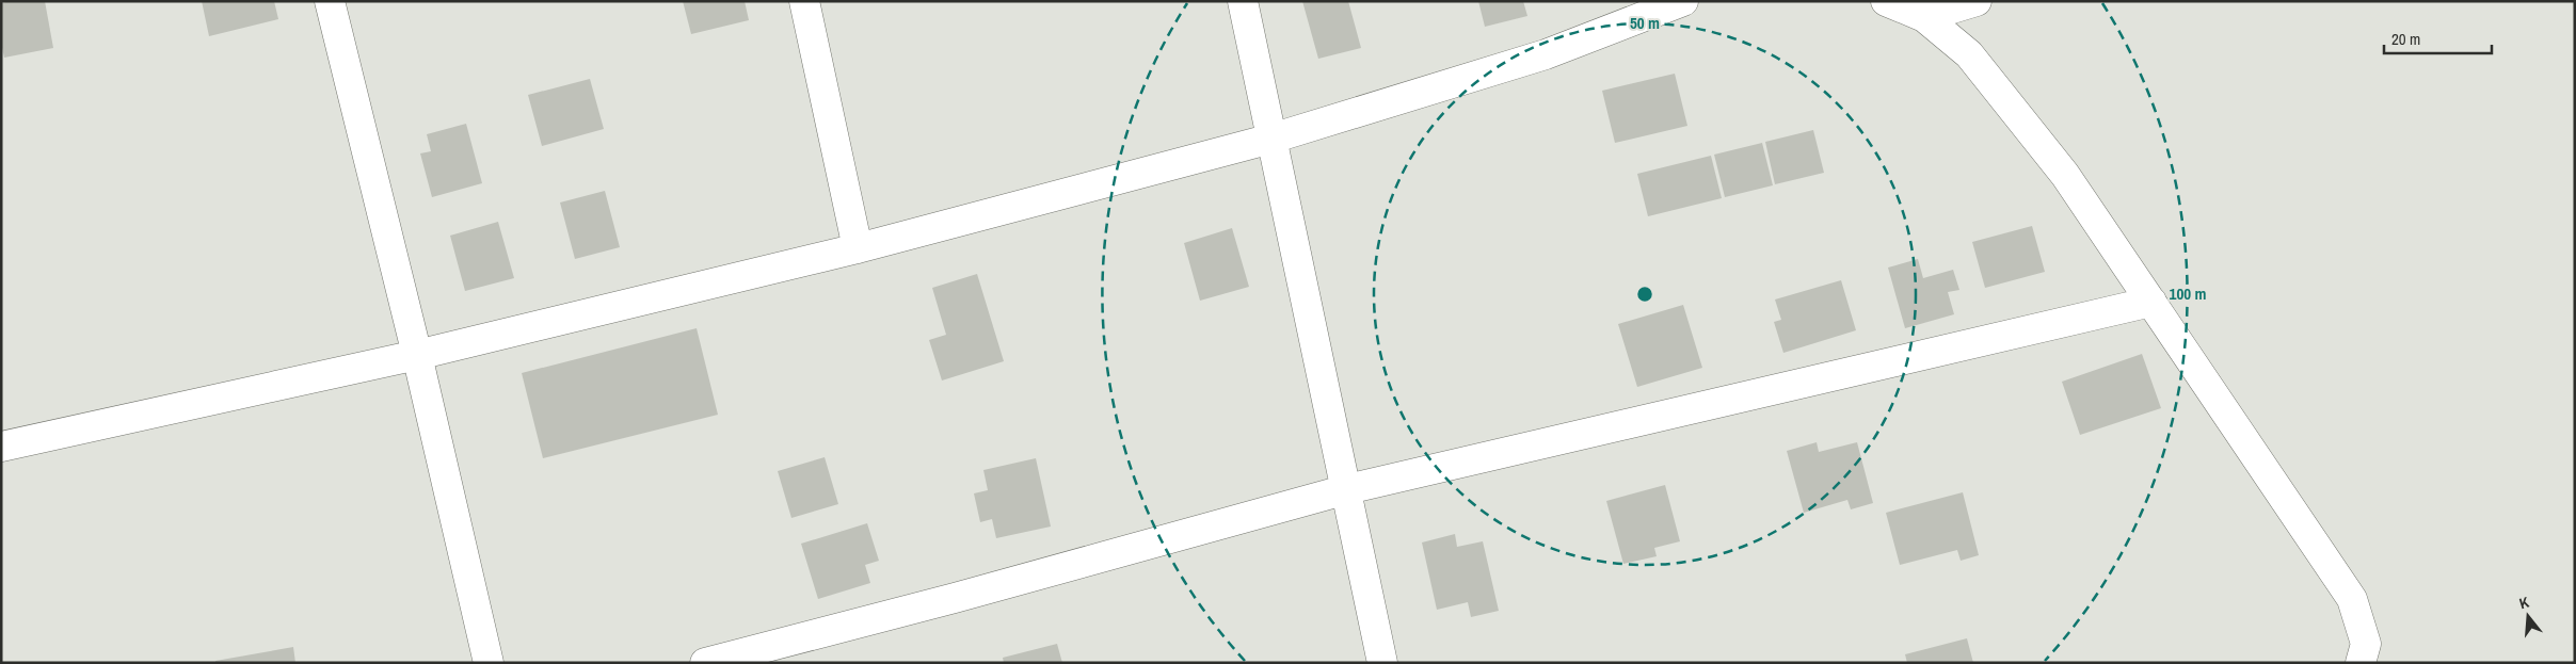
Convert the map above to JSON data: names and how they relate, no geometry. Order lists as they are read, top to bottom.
{
  "scale_bar": "20 m",
  "north": "top",
  "rings": ["50 m", "100 m"]
}
